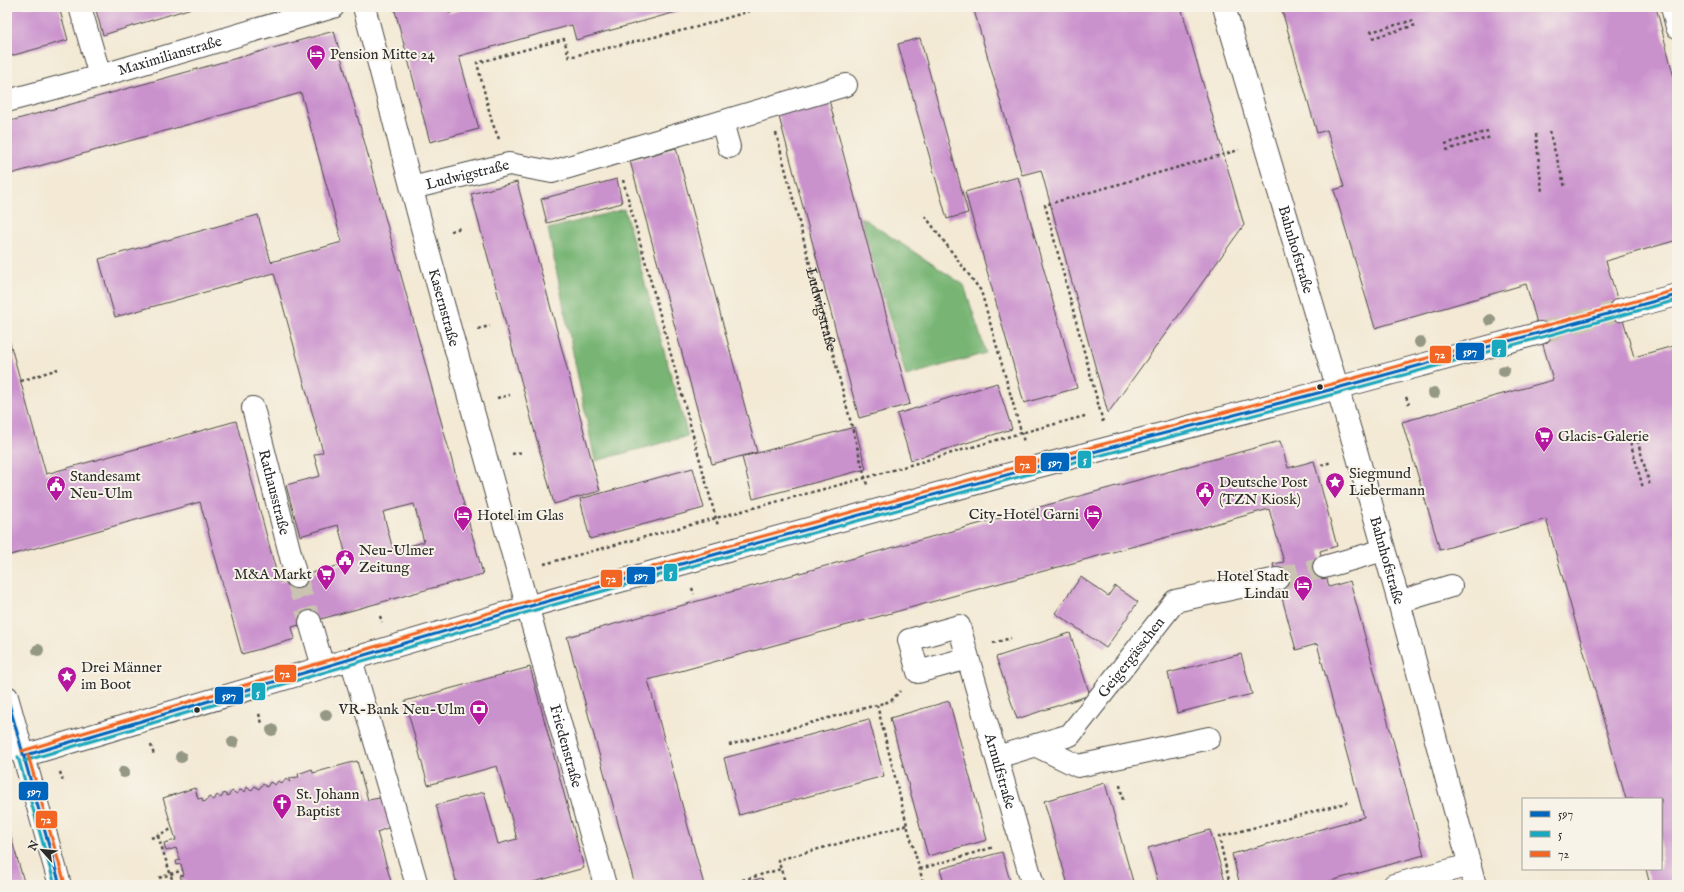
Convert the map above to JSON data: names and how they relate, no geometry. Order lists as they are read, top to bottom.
{
  "streets": {
    "street": [
      "Maximilianstraße",
      "Ludwigstraße",
      "Bahnhofstraße",
      "Kasernstraße",
      "Rathausstraße",
      "Geigergässchen",
      "Friedenstraße",
      "Arnulfstraße"
    ]
  },
  "crossings": [
    ["Ludwigstraße", "Kasernstraße"],
    ["Kasernstraße", "Friedenstraße"],
    ["Geigergässchen", "Arnulfstraße"]
  ],
  "places": {
    "hotel": [
      "Pension Mitte 24",
      "City-Hotel Garni",
      "Hotel im Glas",
      "Hotel Stadt Lindau"
    ],
    "supermarket": ["Glacis-Galerie", "M&A Markt"],
    "place": ["Siegmund Liebermann", "Drei Männer im Boot"],
    "public building": ["Standesamt Neu-Ulm", "Deutsche Post (TZN Kiosk)", "Neu-Ulmer Zeitung"],
    "bank": ["VR-Bank Neu-Ulm"],
    "church": ["St. Johann Baptist"]
  },
  "lines": ["transit line 72", "transit line 597", "transit line 5"],
  "legend": ["597", "5", "72"],
  "north": "top left"
}
